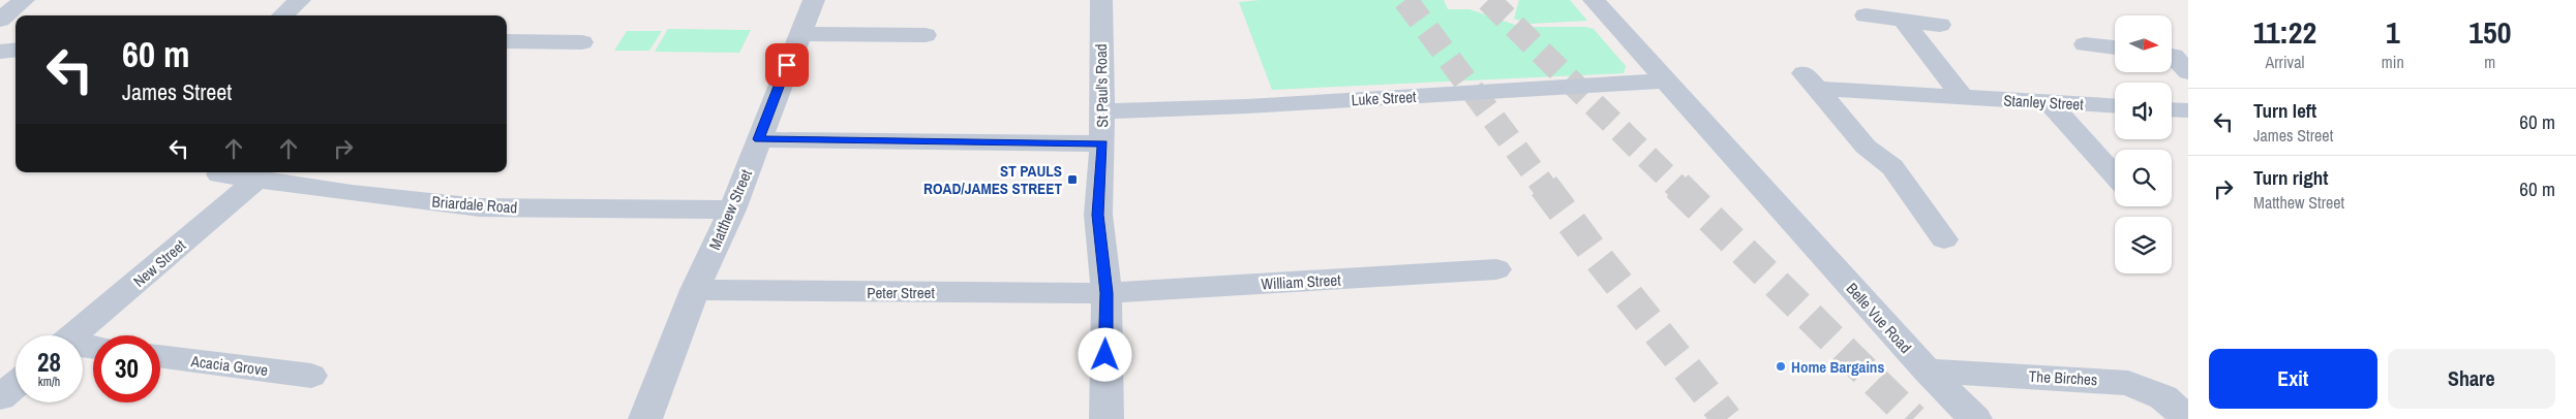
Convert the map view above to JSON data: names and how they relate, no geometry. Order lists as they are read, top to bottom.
{
  "streets": {
    "street": [
      "St Paul's Road",
      "Luke Street",
      "Stanley Street",
      "Briardale Road",
      "Matthew Street",
      "New Street",
      "William Street",
      "Peter Street",
      "Belle Vue Road",
      "Acacia Grove",
      "The Birches"
    ]
  },
  "crossings": [
    ["St Paul's Road", "Luke Street"],
    ["St Paul's Road", "William Street"],
    ["St Paul's Road", "Peter Street"],
    ["Luke Street", "Belle Vue Road"],
    ["Briardale Road", "Matthew Street"],
    ["Briardale Road", "New Street"],
    ["Matthew Street", "Peter Street"],
    ["William Street", "Peter Street"],
    ["Belle Vue Road", "The Birches"]
  ],
  "places": {
    "transit": ["ST PAULS ROAD/JAMES STREET"],
    "other": ["Home Bargains"]
  },
  "north": "right",
  "page": {
    "eta": [
      "11:22",
      "Arrival",
      "1",
      "min",
      "150",
      "m"
    ],
    "turn": ["60 m", "James Street"],
    "list": [
      {
        "name": "Turn left",
        "note": "James Street",
        "value": "60 m"
      },
      {
        "name": "Turn right",
        "note": "Matthew Street",
        "value": "60 m"
      }
    ],
    "speed": "28 km/h",
    "limit": "30",
    "buttons": ["Exit", "Share"]
  }
}
